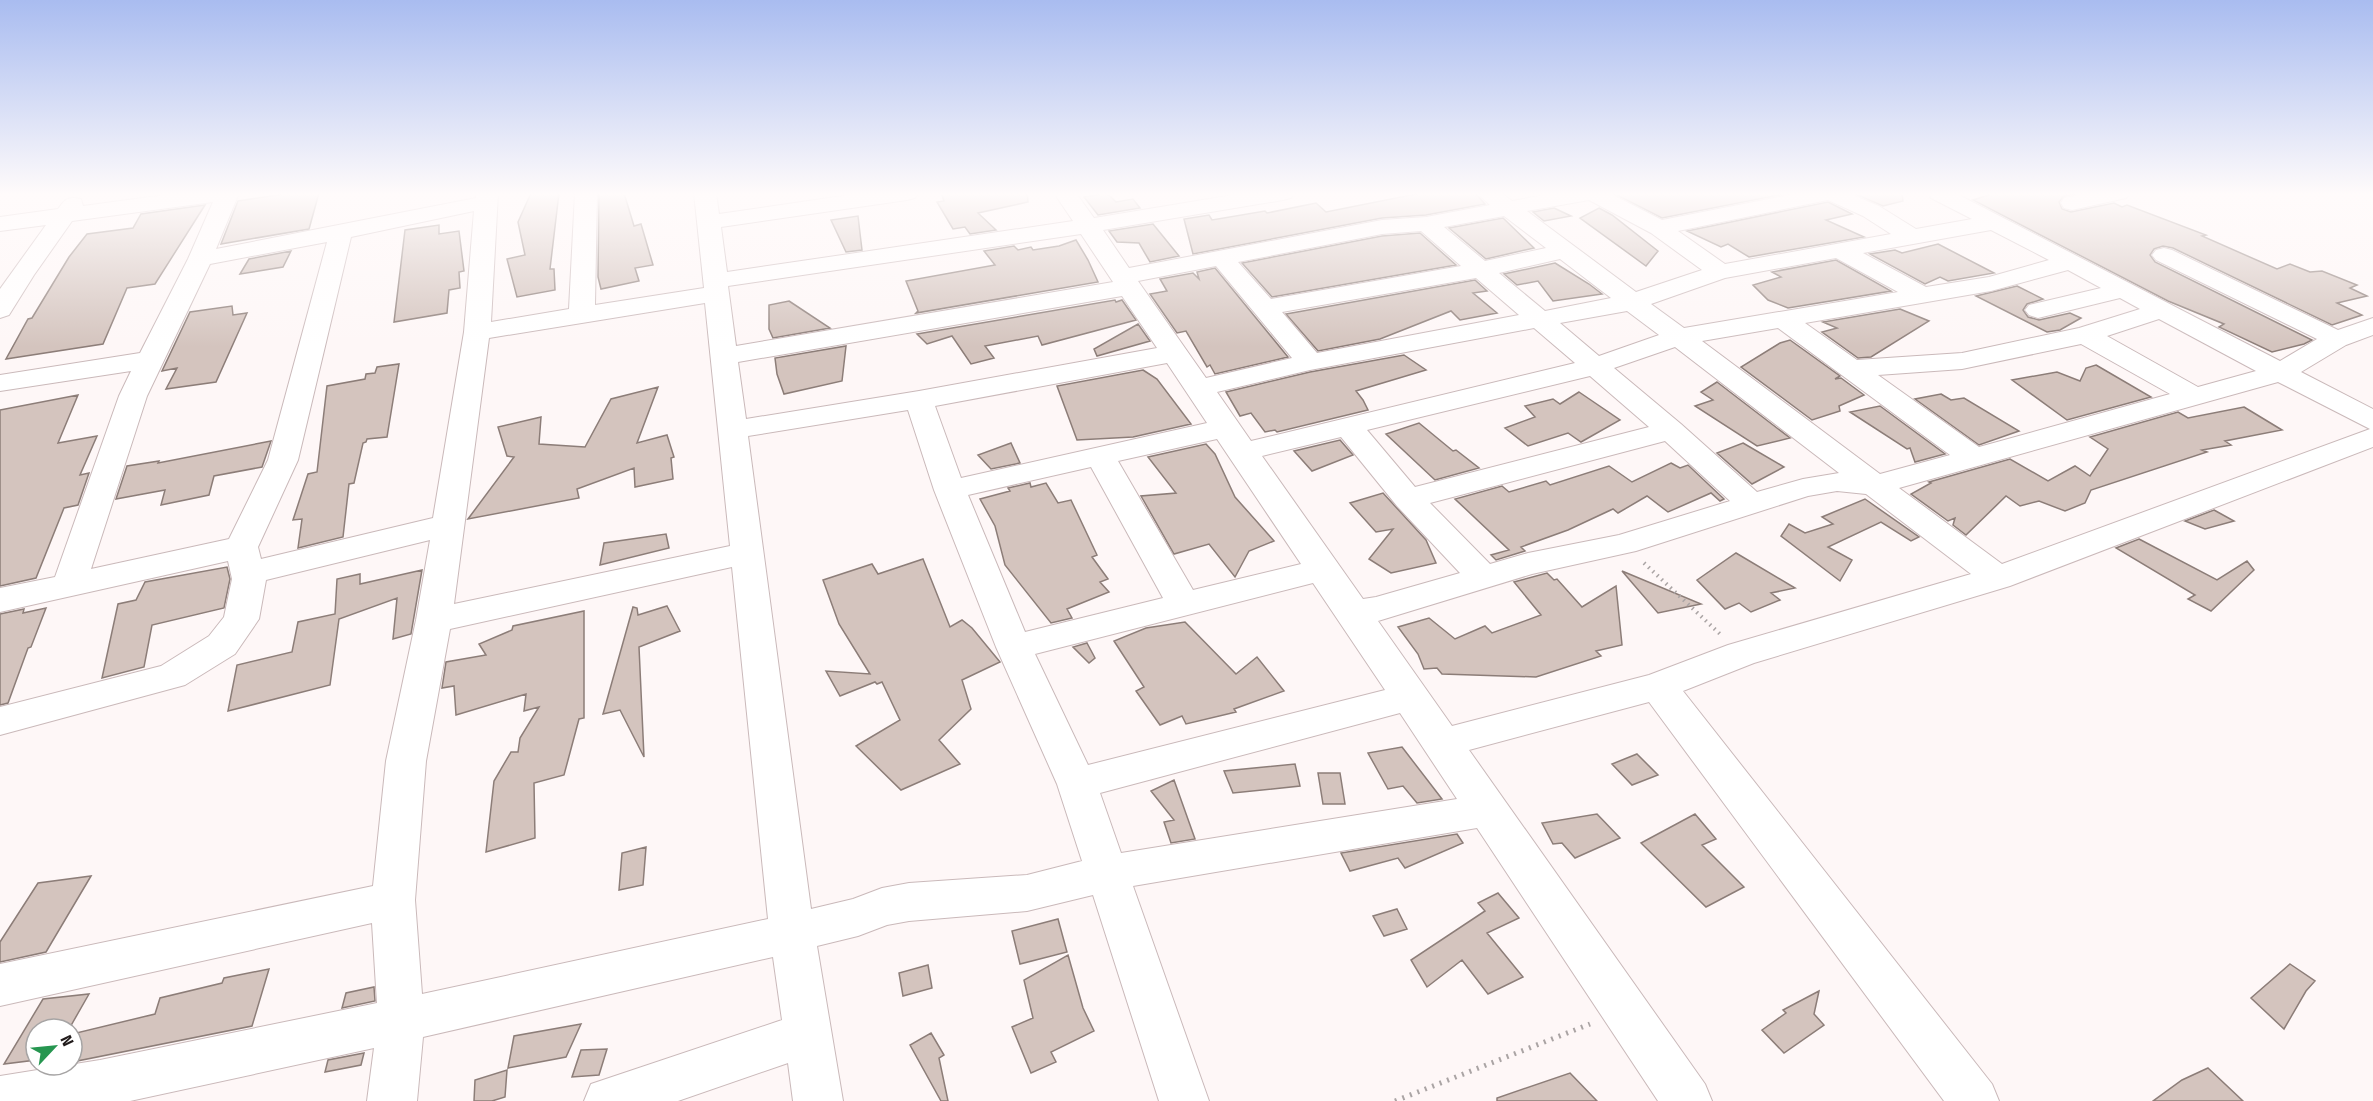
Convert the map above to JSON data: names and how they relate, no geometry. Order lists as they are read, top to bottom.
{
  "north": "top right"
}
